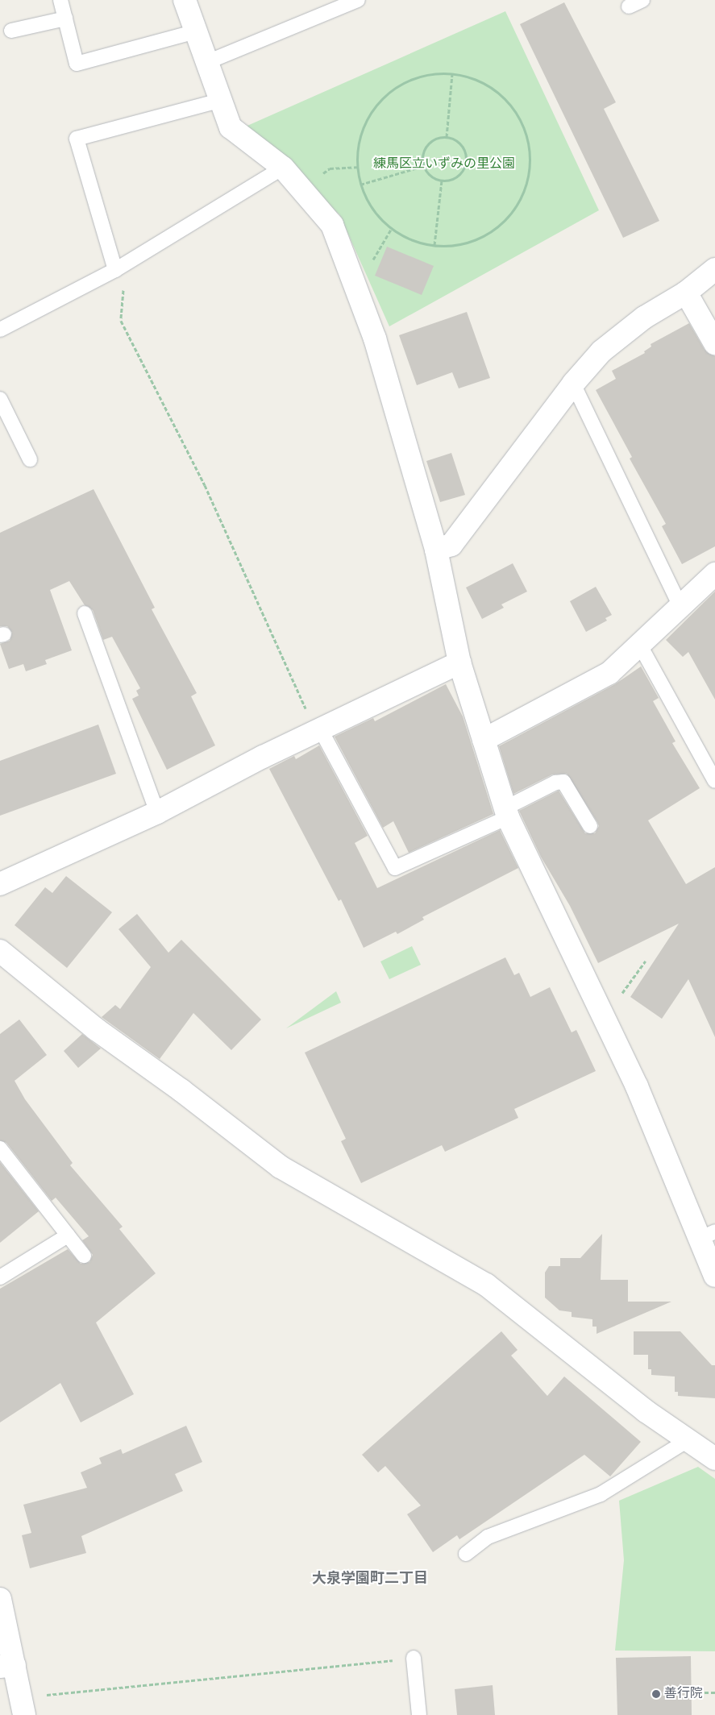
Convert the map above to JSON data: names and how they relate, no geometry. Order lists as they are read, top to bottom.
{
  "districts": ["大泉学園町二丁目"],
  "parks": ["練馬区立いずみの里公園"],
  "places": ["善行院"]
}
